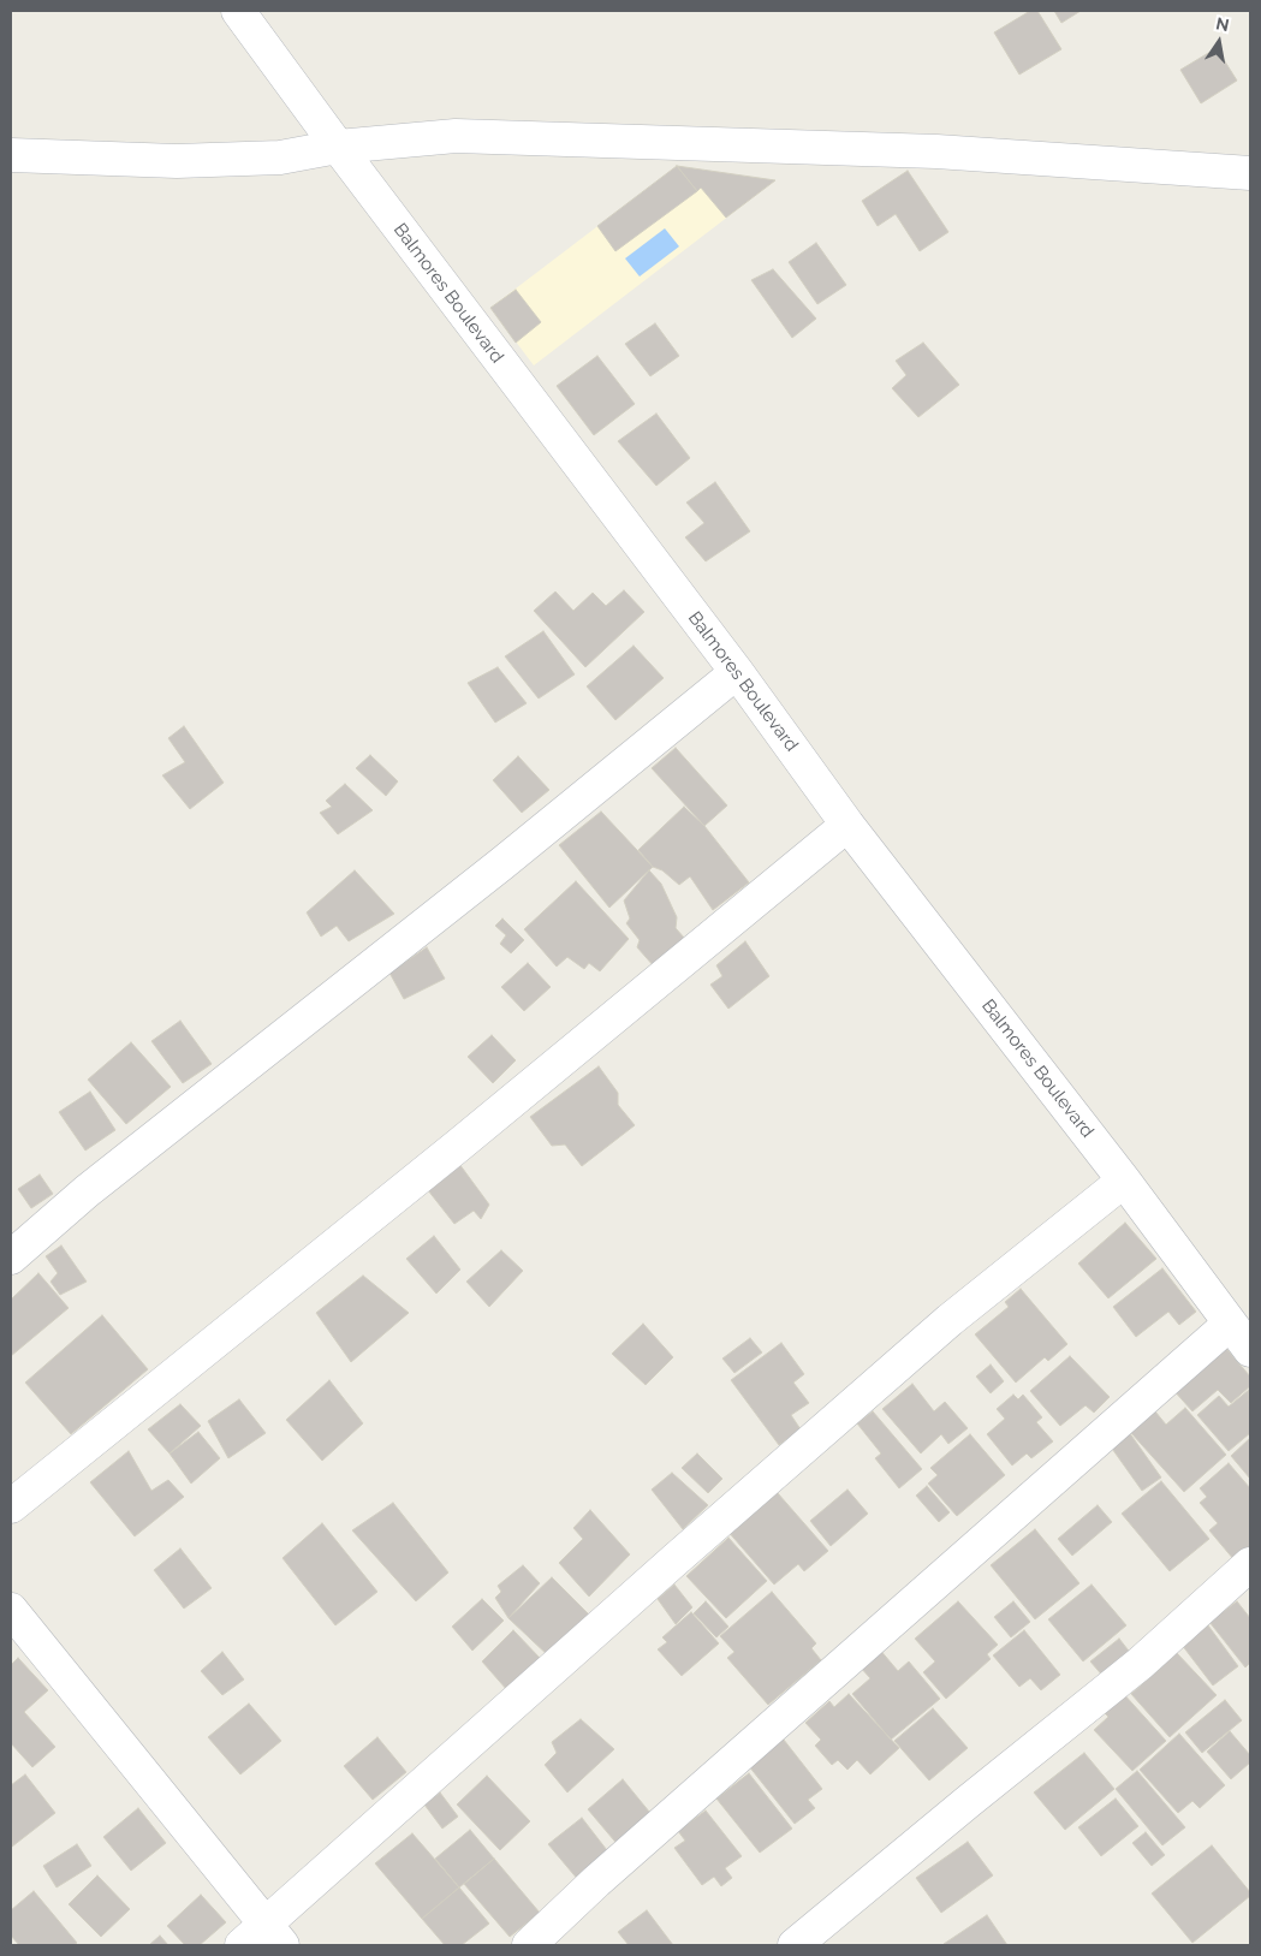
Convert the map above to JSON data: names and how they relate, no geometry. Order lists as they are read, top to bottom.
{
  "streets": {
    "street": ["Balmores Boulevard"]
  },
  "north": "top"
}
